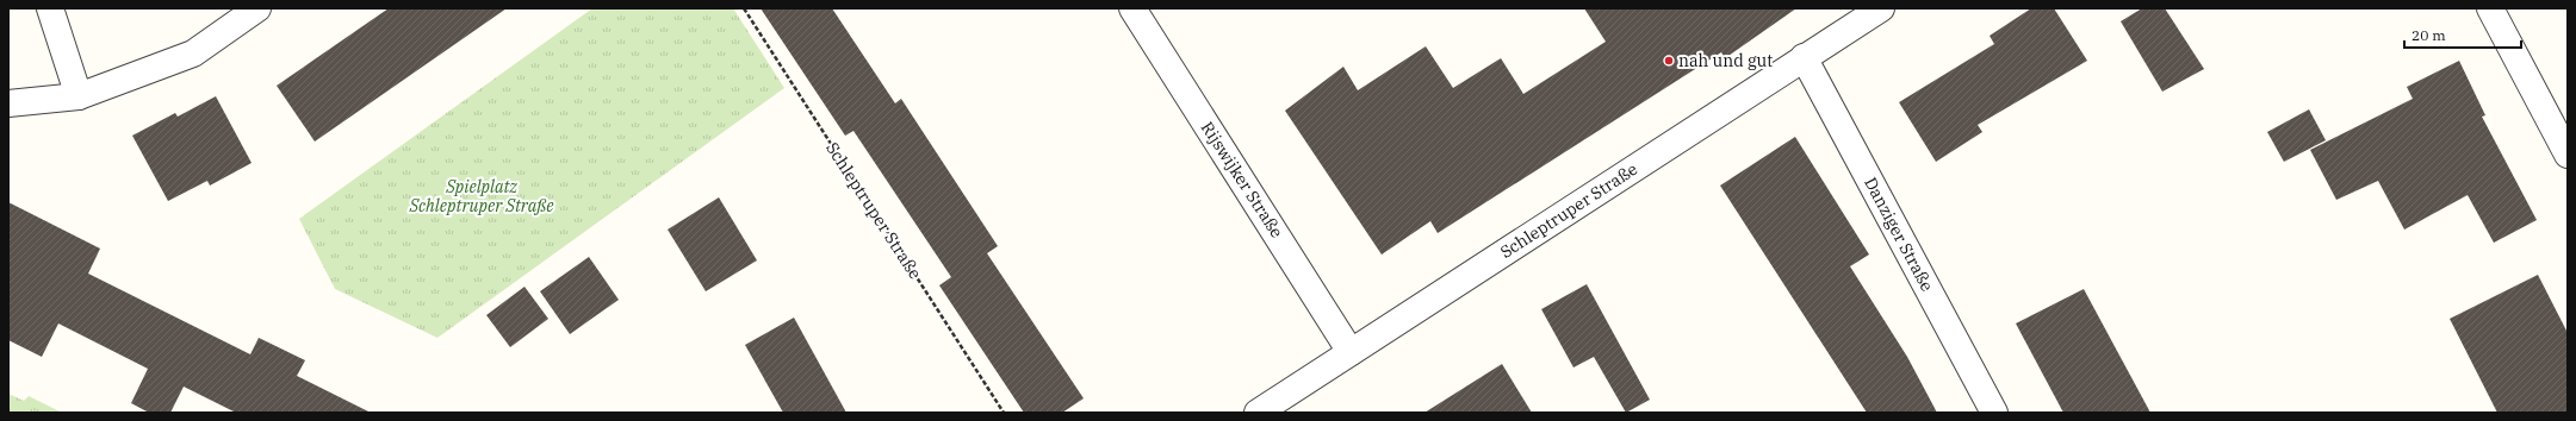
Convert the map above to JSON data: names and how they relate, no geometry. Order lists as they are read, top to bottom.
{
  "streets": {
    "street": ["Rijswijker Straße", "Schleptruper Straße", "Danziger Straße"]
  },
  "crossings": [
    ["Rijswijker Straße", "Schleptruper Straße"],
    ["Schleptruper Straße", "Danziger Straße"]
  ],
  "parks": ["Spielplatz Schleptruper Straße"],
  "places": ["nah und gut"],
  "scale_bar": "20 m"
}
